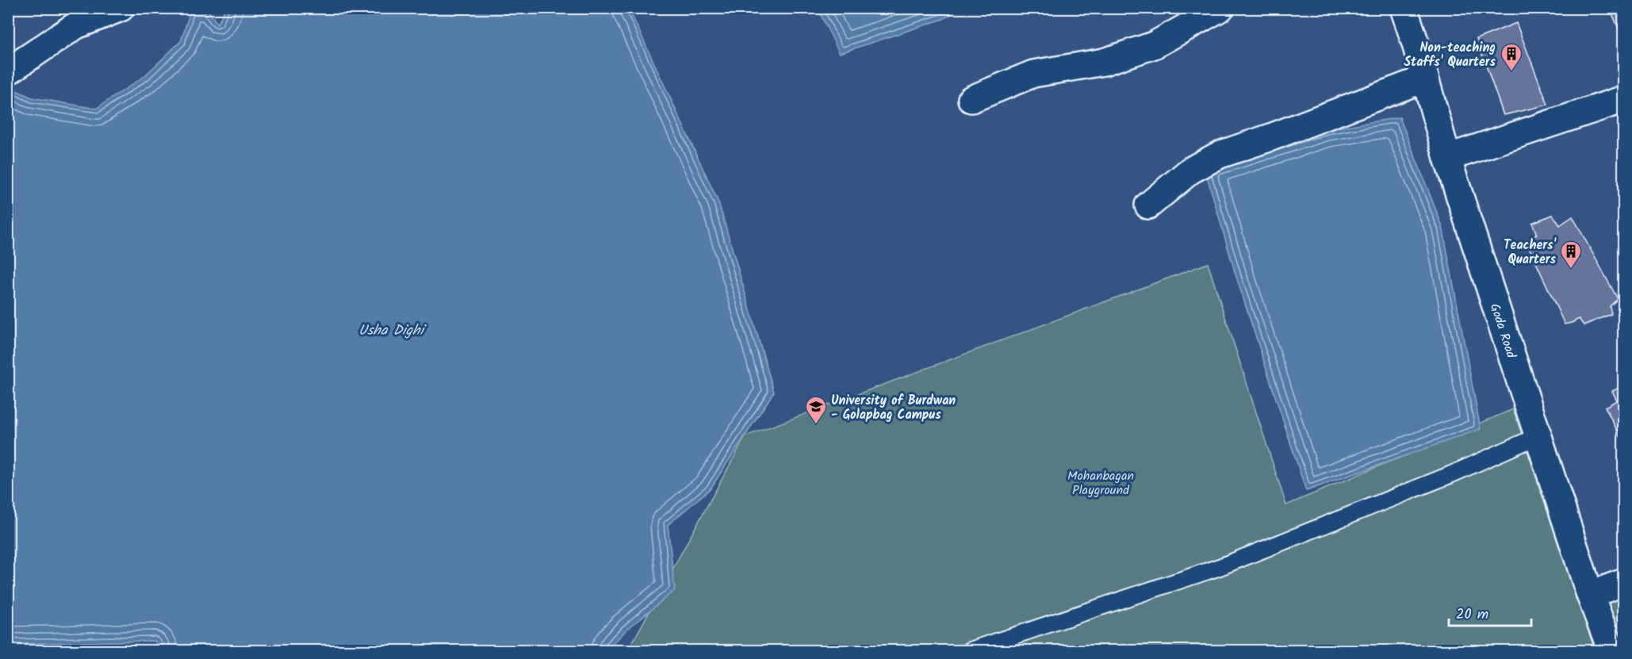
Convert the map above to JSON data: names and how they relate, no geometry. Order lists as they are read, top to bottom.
{
  "streets": {
    "street": ["Goda Road"]
  },
  "water": ["Usha Dighi"],
  "parks": ["Mohanbagan Playground"],
  "places": {
    "building": ["Non-teaching Staffs' Quarters", "Teachers' Quarters"],
    "school or university": ["University of Burdwan - Golapbag Campus"]
  },
  "scale_bar": "20 m"
}
